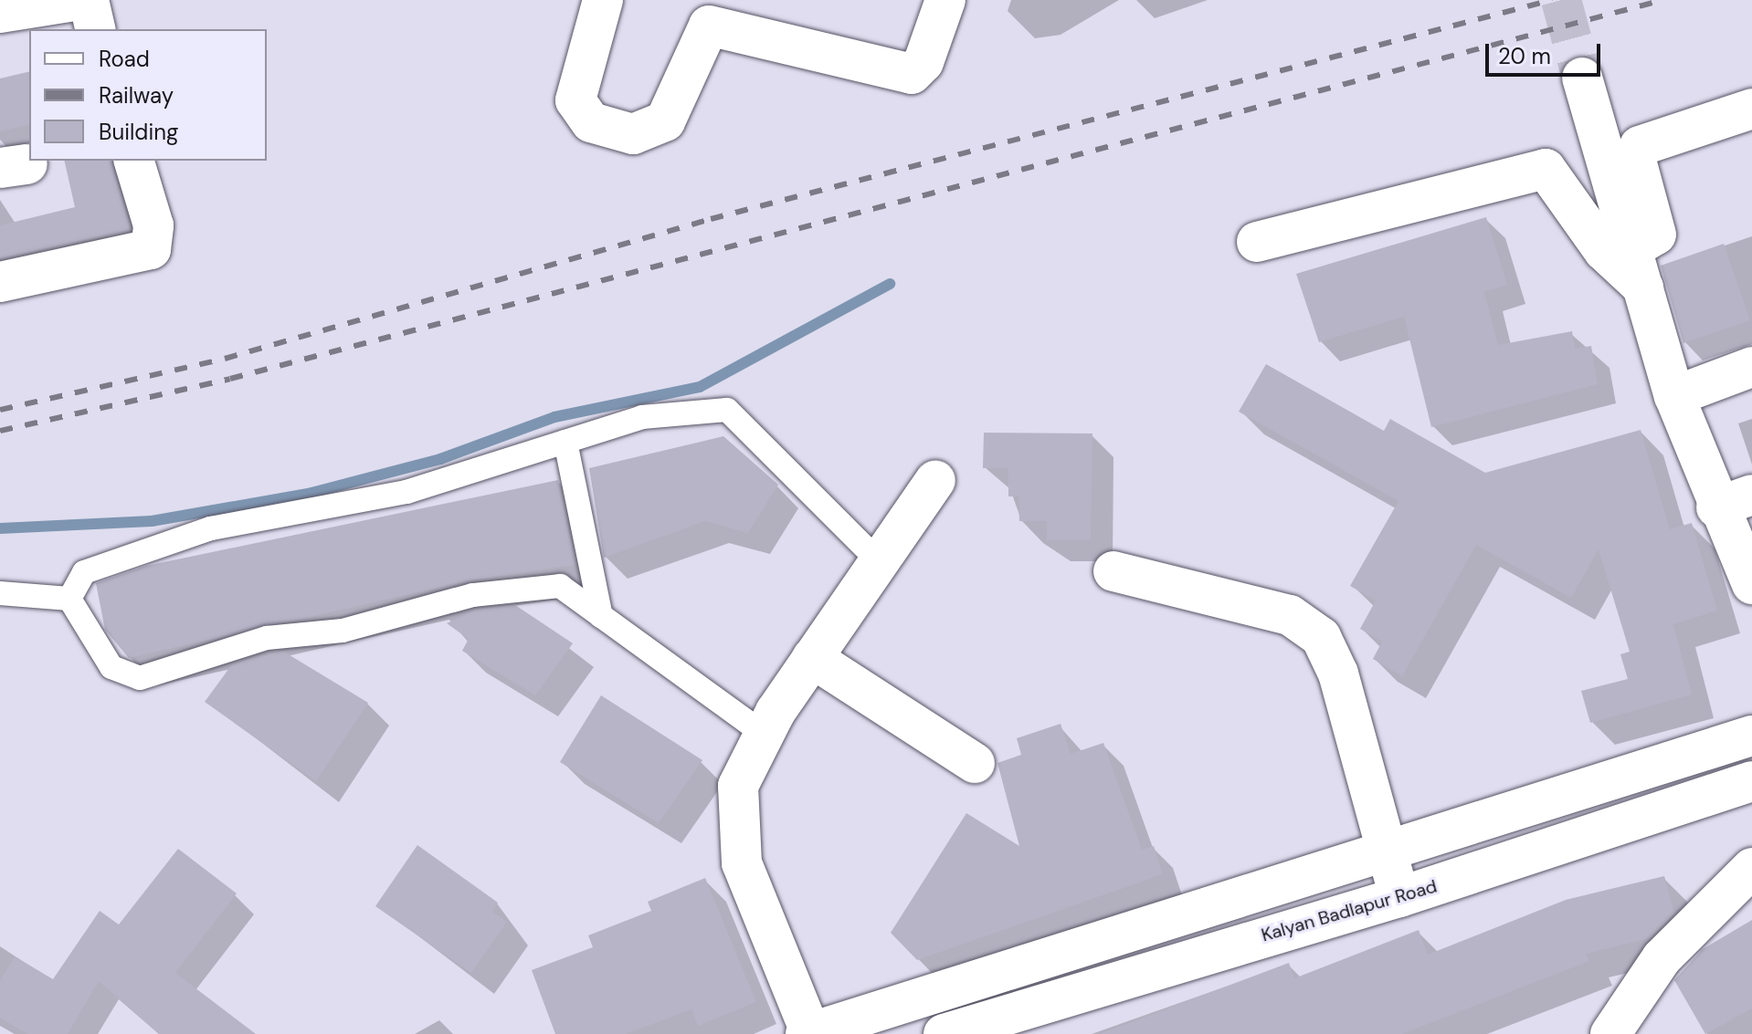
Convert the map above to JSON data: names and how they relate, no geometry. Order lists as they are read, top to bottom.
{
  "streets": {
    "street": ["Kalyan Badlapur Road"]
  },
  "legend": ["Road", "Railway", "Building"],
  "scale_bar": "20 m"
}
